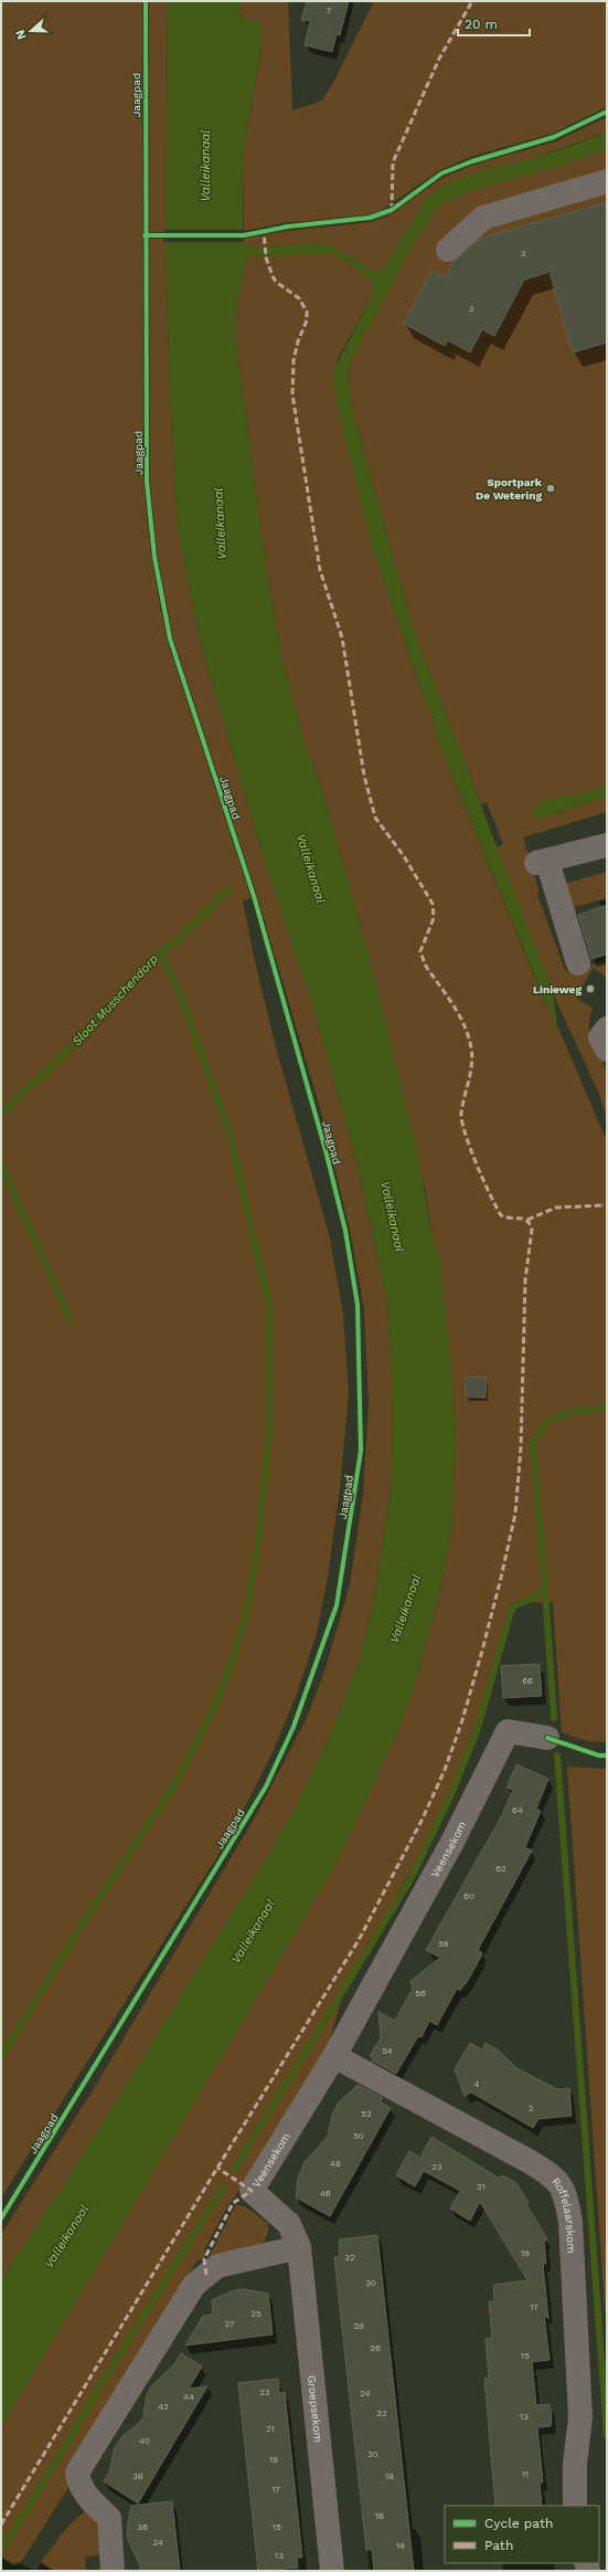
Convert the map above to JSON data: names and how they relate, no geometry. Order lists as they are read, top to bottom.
{
  "streets": {
    "street": ["Veensekom", "Roffelaarskom", "Groepsekom"],
    "cycle path": ["Jaagpad"]
  },
  "crossings": [
    ["Veensekom", "Roffelaarskom"],
    ["Veensekom", "Groepsekom"]
  ],
  "water": ["Valleikanaal", "Sloot Musschendorp"],
  "places": ["Sportpark De Wetering", "Linieweg"],
  "house_numbers": [
    "7",
    "3",
    "3",
    "66",
    "64",
    "62",
    "60",
    "58",
    "56",
    "54",
    "4",
    "2",
    "52",
    "50",
    "48",
    "23",
    "21",
    "46",
    "19",
    "32",
    "30",
    "17",
    "25",
    "27",
    "28",
    "26",
    "15",
    "23",
    "24",
    "44",
    "42",
    "22",
    "13",
    "21",
    "40",
    "20",
    "19",
    "11",
    "38",
    "18",
    "17",
    "16",
    "36",
    "15",
    "34",
    "14",
    "13"
  ],
  "legend": ["Cycle path", "Path"],
  "scale_bar": "20 m",
  "north": "left"
}
